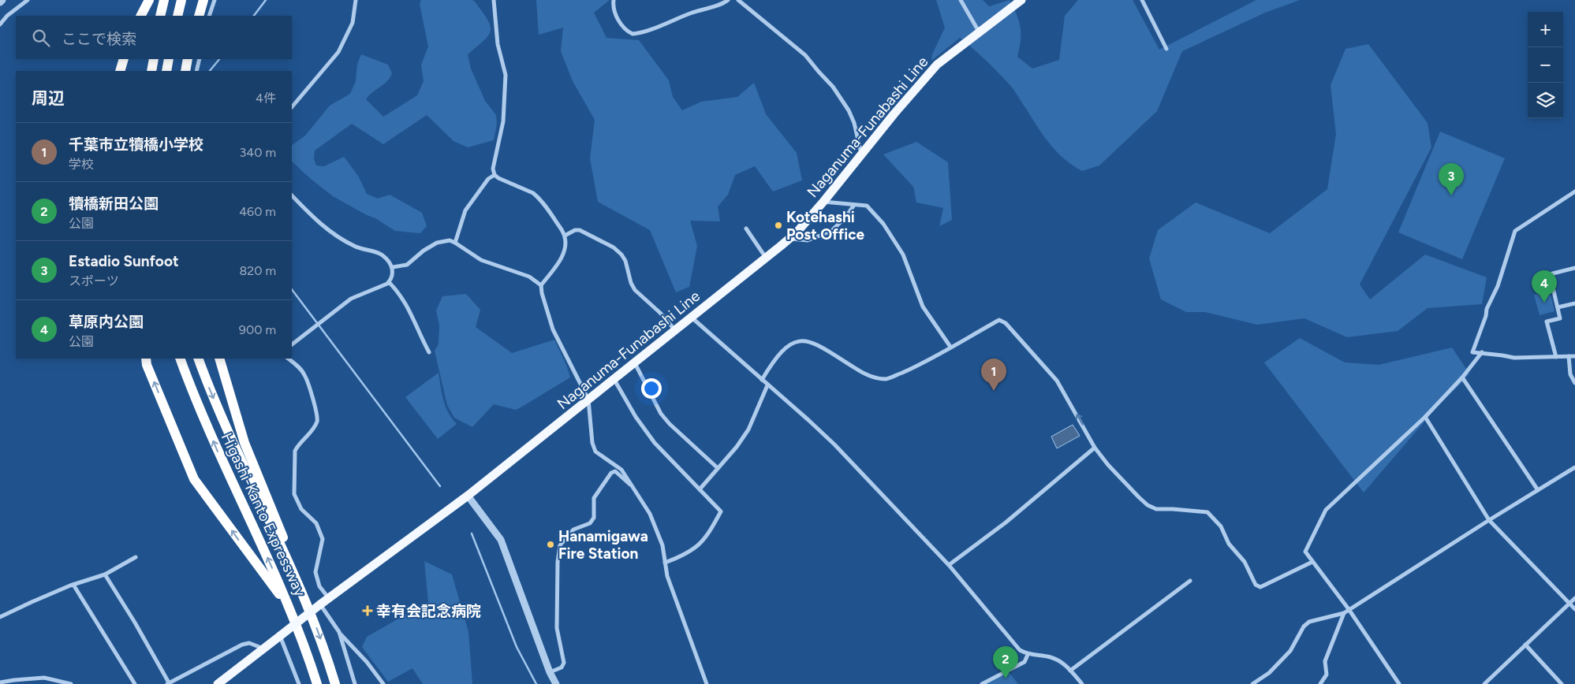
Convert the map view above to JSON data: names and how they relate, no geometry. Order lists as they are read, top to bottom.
{
  "streets": {
    "highway": ["Higashi-Kanto Expressway"],
    "main road": ["Naganuma-Funabashi Line"]
  },
  "places": {
    "other": ["Kotehashi Post Office", "Hanamigawa Fire Station"],
    "health": ["幸有会記念病院"]
  },
  "page": {
    "map_buttons": ["+", "−"],
    "search": "ここで検索",
    "heading": ["周辺", "4件"],
    "list": [
      {
        "mark": "1",
        "name": "千葉市立犢橋小学校",
        "note": "学校",
        "value": "340 m"
      },
      {
        "mark": "2",
        "name": "犢橋新田公園",
        "note": "公園",
        "value": "460 m"
      },
      {
        "mark": "3",
        "name": "Estadio Sunfoot",
        "note": "スポーツ",
        "value": "820 m"
      },
      {
        "mark": "4",
        "name": "草原内公園",
        "note": "公園",
        "value": "900 m"
      }
    ],
    "pins": [
      "3",
      "4",
      "1",
      "2"
    ]
  }
}
